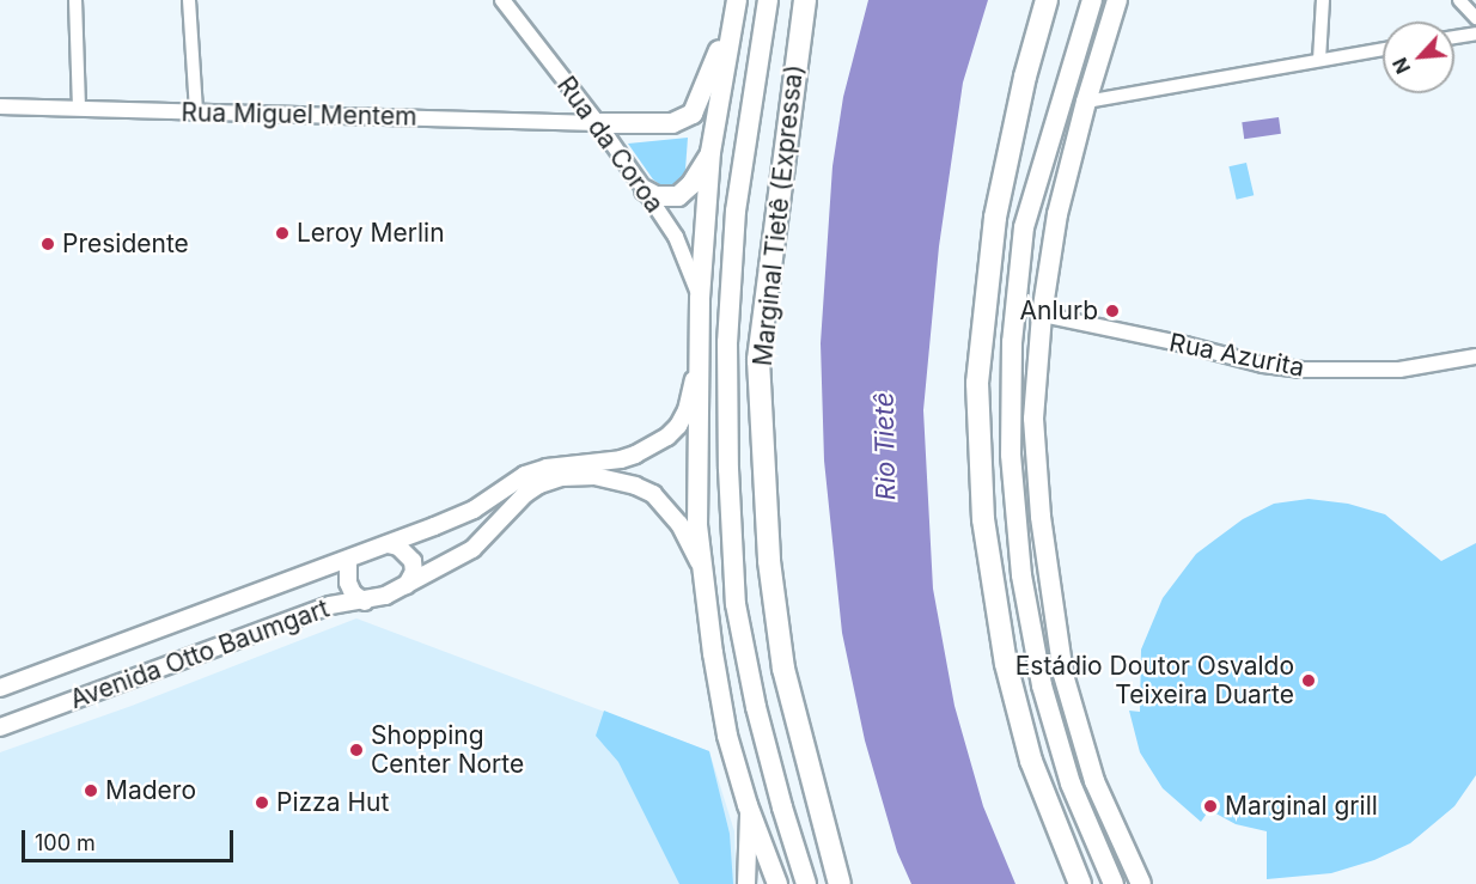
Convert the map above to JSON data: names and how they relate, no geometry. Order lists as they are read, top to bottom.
{
  "streets": {
    "highway": ["Marginal Tietê (Expressa)"],
    "main road": ["Avenida Otto Baumgart"],
    "street": ["Rua Miguel Mentem", "Rua da Coroa", "Rua Azurita"]
  },
  "crossings": [
    ["Rua Miguel Mentem", "Rua da Coroa"]
  ],
  "water": ["Rio Tietê"],
  "places": [
    "Leroy Merlin",
    "Presidente",
    "Anlurb",
    "Estádio Doutor Osvaldo Teixeira Duarte",
    "Shopping Center Norte",
    "Madero",
    "Pizza Hut",
    "Marginal grill"
  ],
  "scale_bar": "100 m",
  "north": "bottom left"
}
